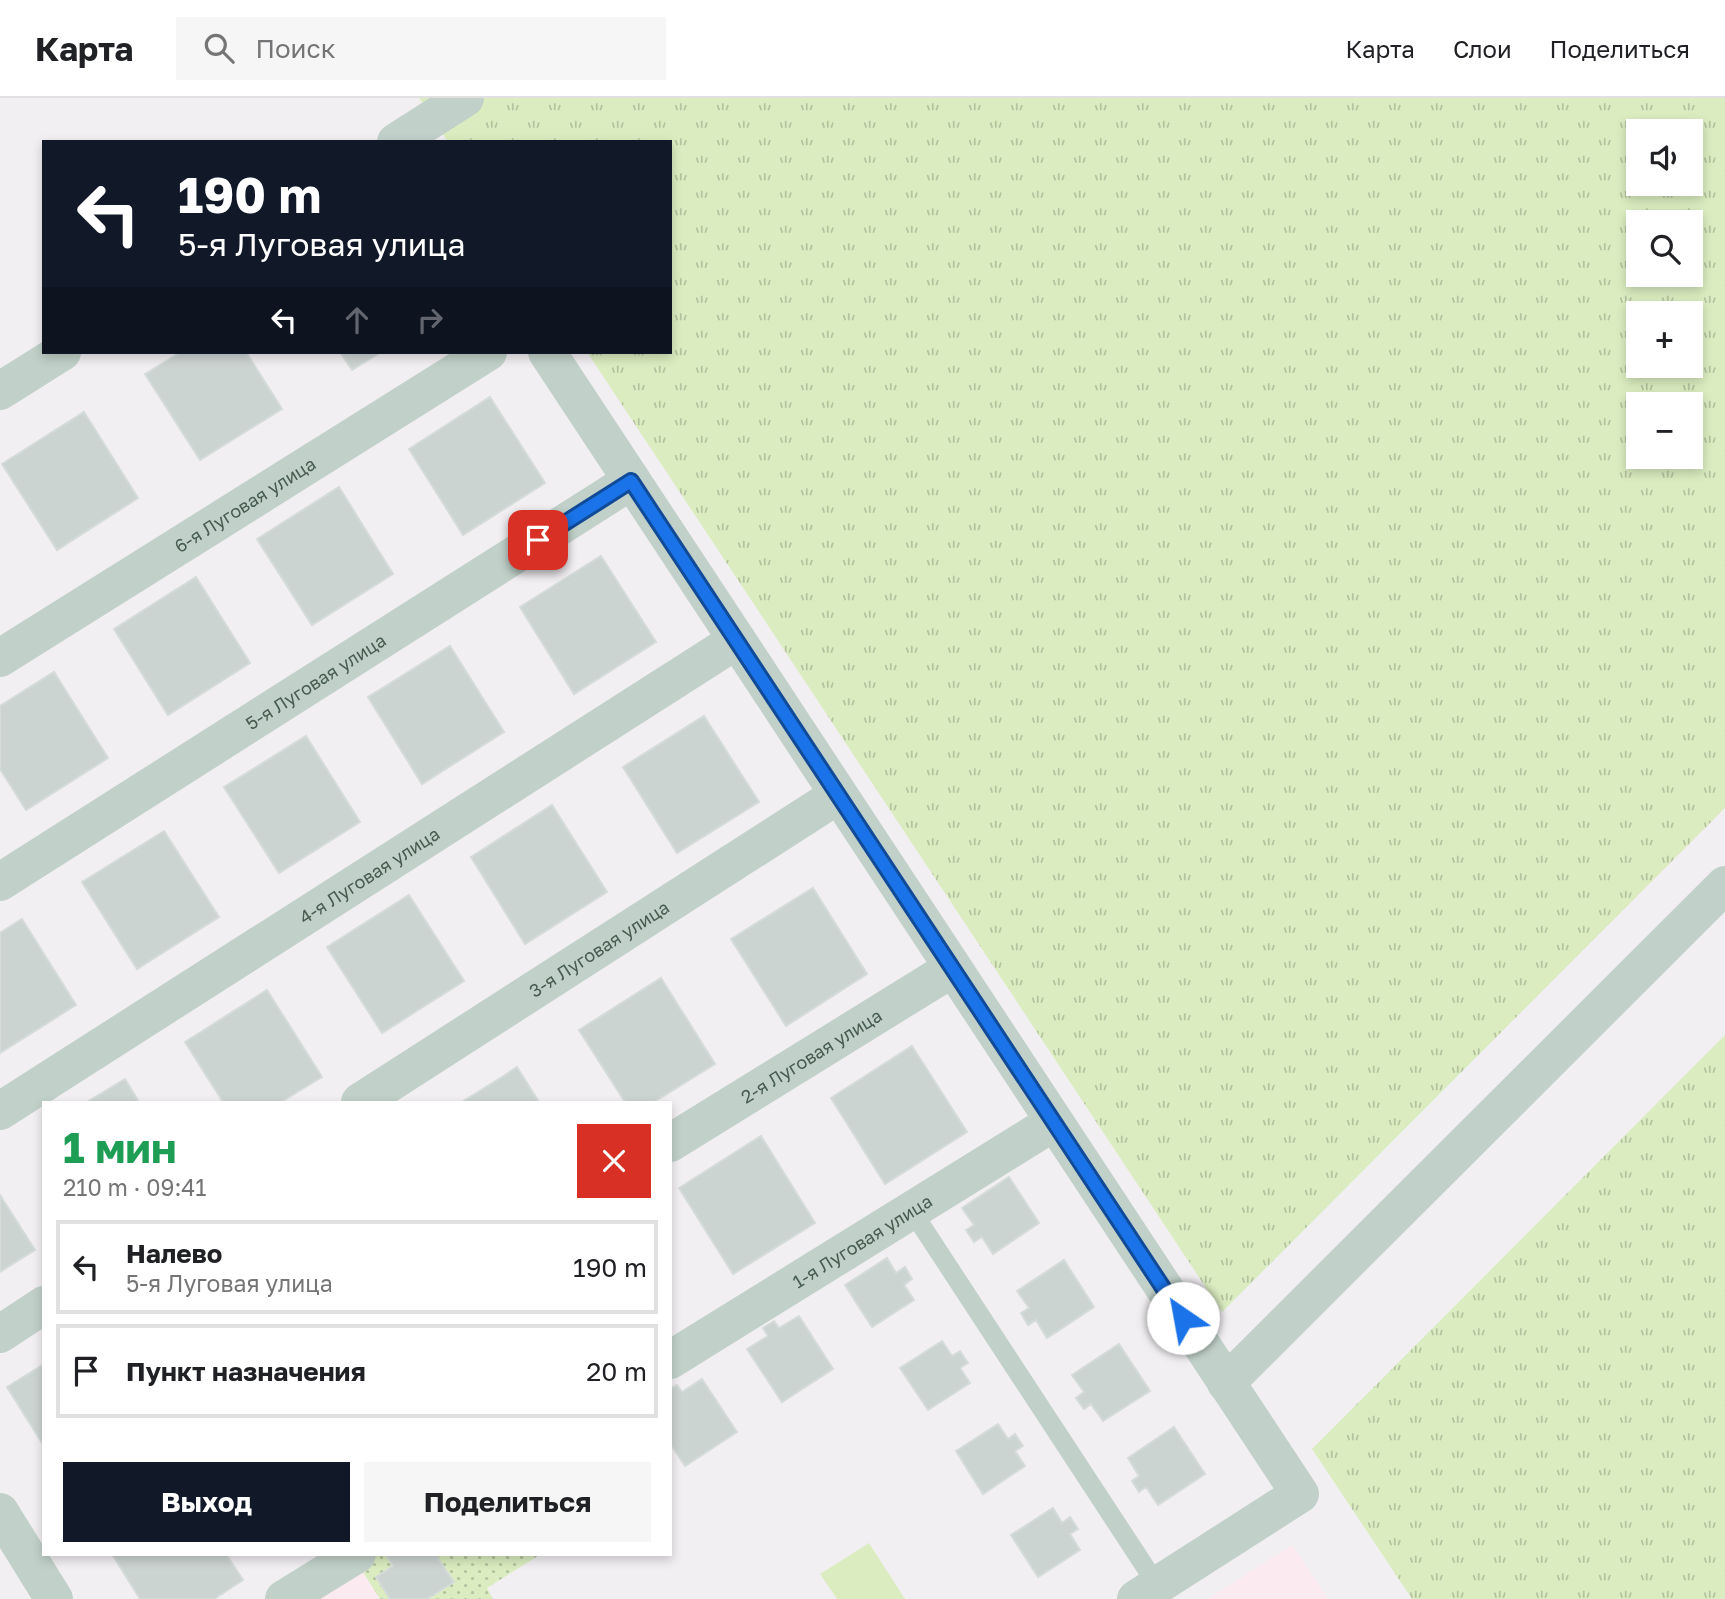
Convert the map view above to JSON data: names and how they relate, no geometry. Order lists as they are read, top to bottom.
{
  "streets": {
    "street": [
      "6-я Луговая улица",
      "5-я Луговая улица",
      "4-я Луговая улица",
      "3-я Луговая улица",
      "2-я Луговая улица",
      "1-я Луговая улица"
    ]
  },
  "page": {
    "header": "Карта",
    "search": "Поиск",
    "nav": ["Карта", "Слои", "Поделиться"],
    "map_buttons": ["+", "−"],
    "turn": ["190 m", "5-я Луговая улица"],
    "heading": ["1 мин", "210 m · 09:41"],
    "list": [
      {
        "name": "Налево",
        "note": "5-я Луговая улица",
        "value": "190 m"
      },
      {
        "name": "Пункт назначения",
        "value": "20 m"
      }
    ],
    "buttons": ["Выход", "Поделиться"]
  }
}
